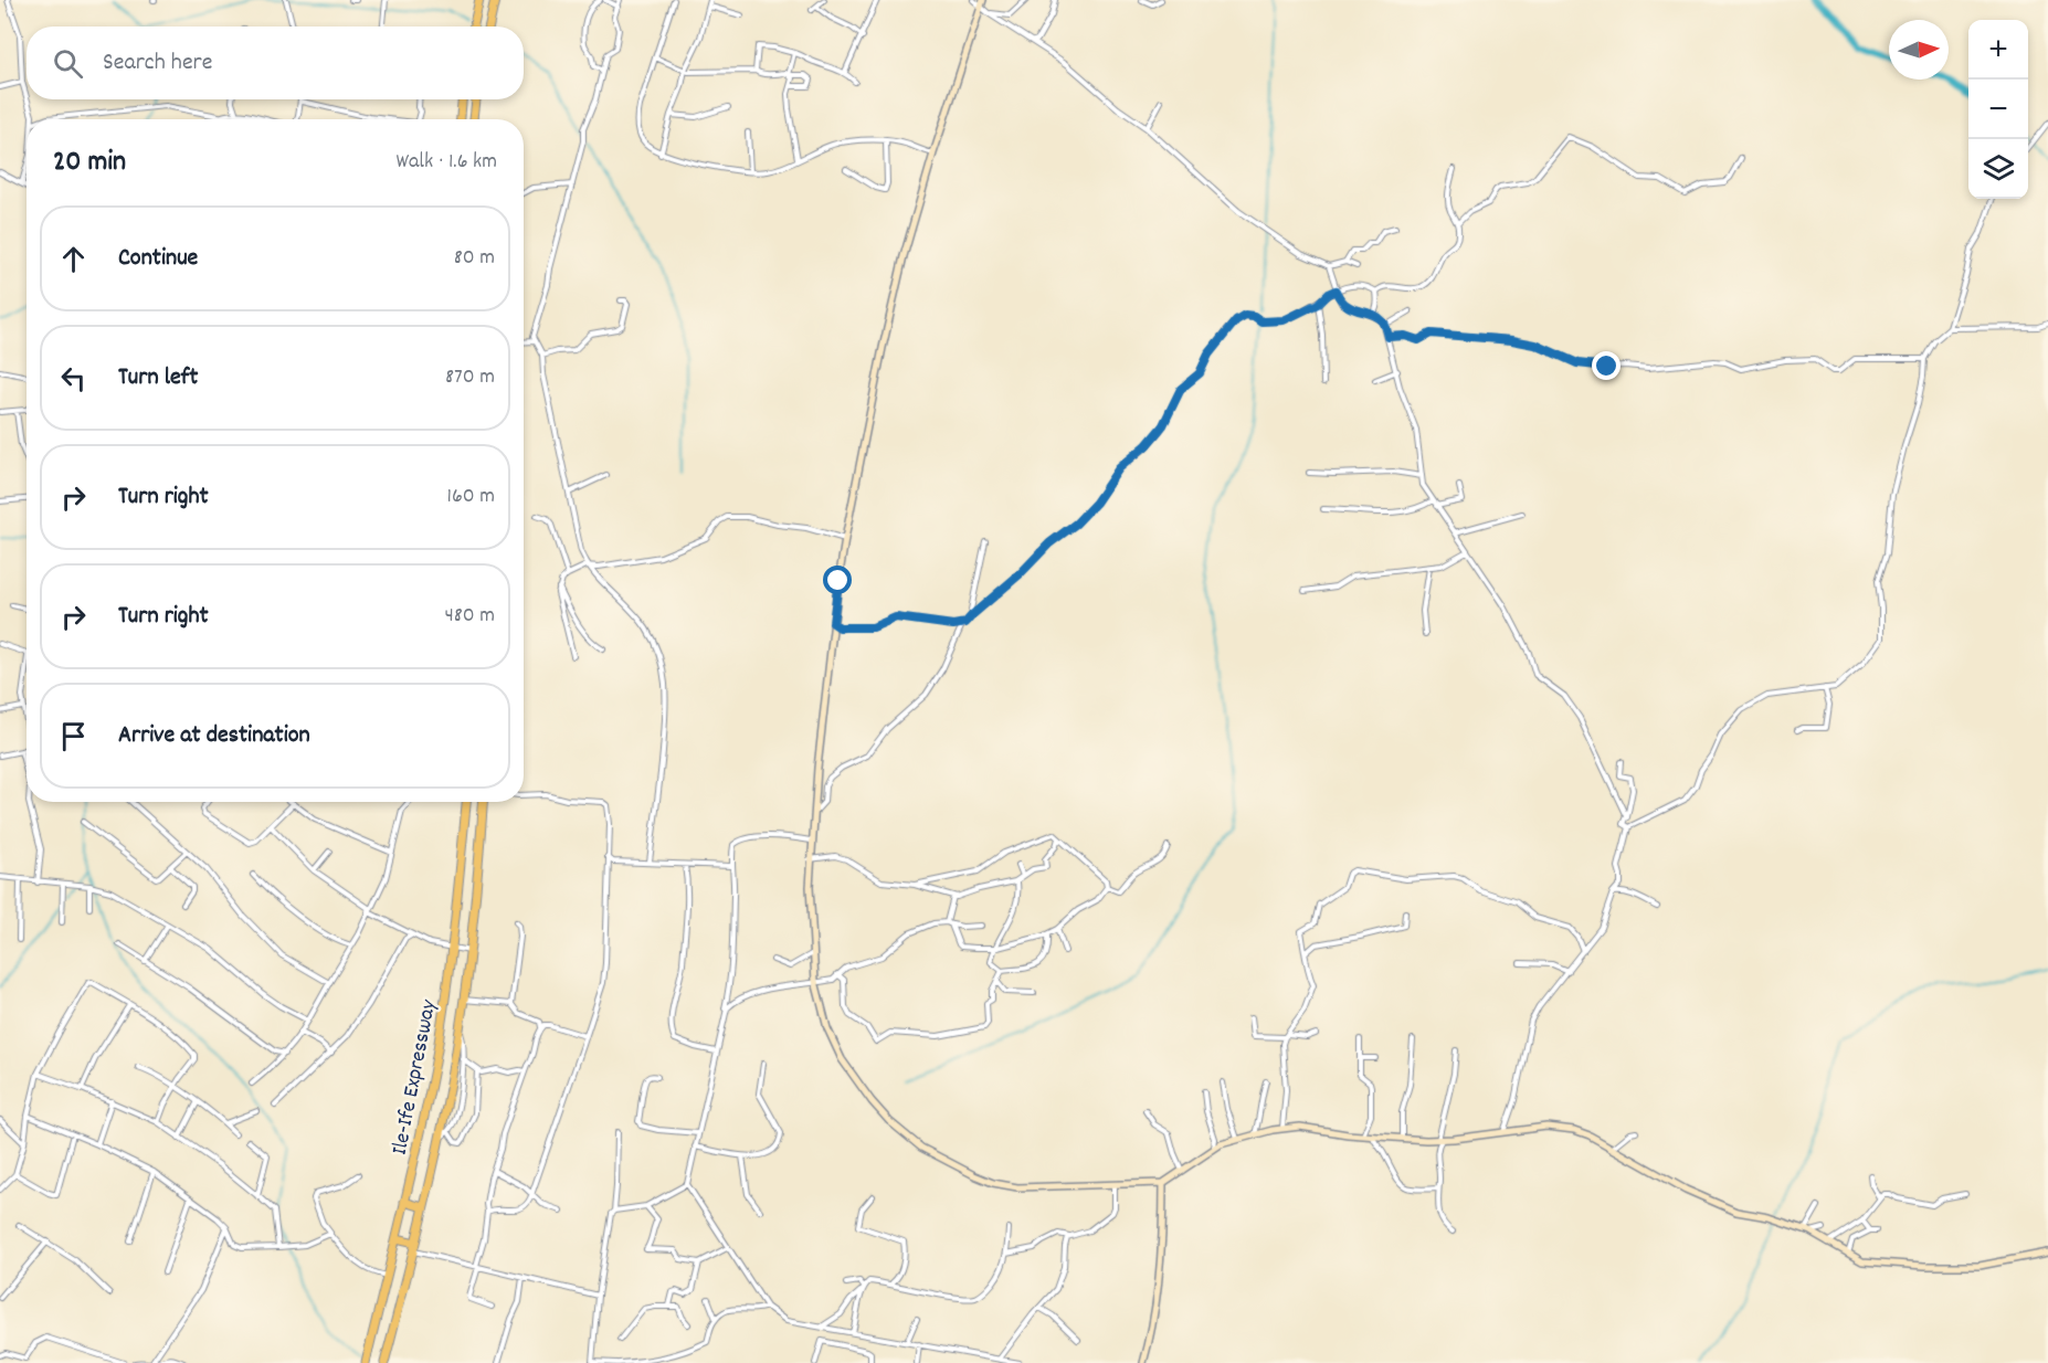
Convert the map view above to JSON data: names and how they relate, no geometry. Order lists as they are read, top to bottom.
{
  "streets": {
    "highway": ["Ile-Ife Expressway"]
  },
  "north": "right",
  "page": {
    "map_buttons": ["+", "−"],
    "search": "Search here",
    "heading": ["20 min", "Walk · 1.6 km"],
    "list": [
      ["Continue", "80 m"],
      ["Turn left", "870 m"],
      ["Turn right", "160 m"],
      ["Turn right", "480 m"],
      "Arrive at destination"
    ]
  }
}
